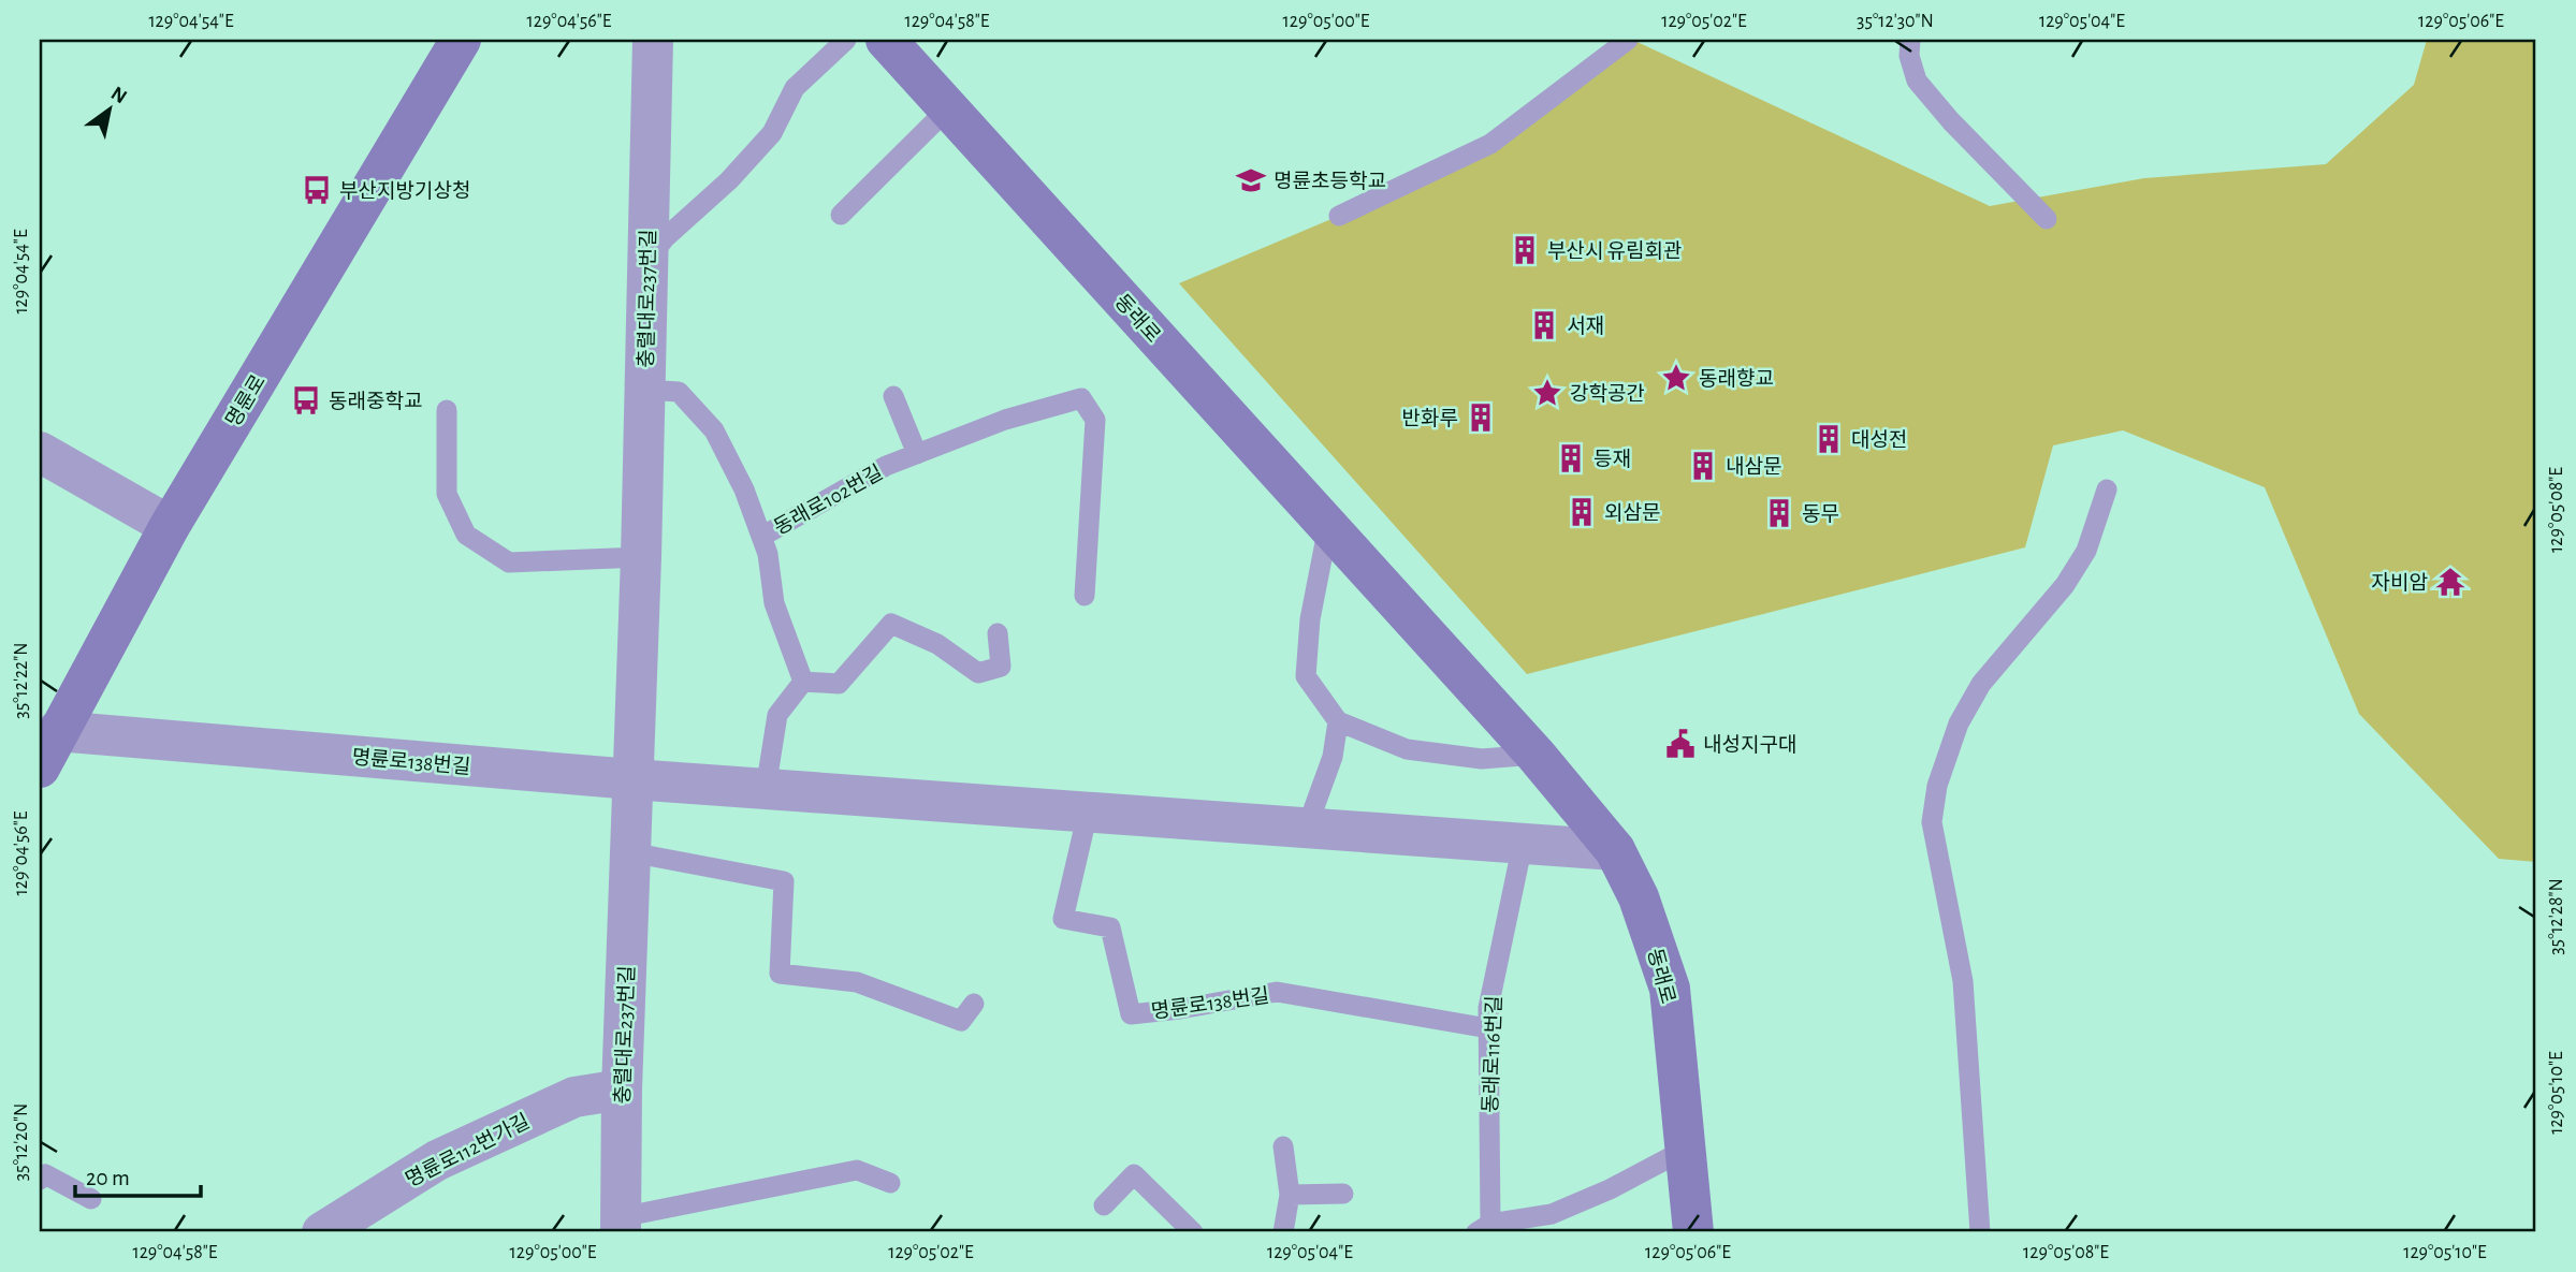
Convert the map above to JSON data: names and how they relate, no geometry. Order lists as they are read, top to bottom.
{
  "streets": {
    "main road": ["동래로", "명륜로"],
    "street": ["충렬대로237번길", "명륜로138번길", "명륜로112번가길"],
    "lane": ["동래로102번길", "동래로116번길"]
  },
  "crossings": [
    ["충렬대로237번길", "동래로102번길"],
    ["충렬대로237번길", "명륜로138번길"],
    ["충렬대로237번길", "명륜로112번가길"],
    ["동래로", "명륜로138번길"],
    ["동래로", "동래로116번길"],
    ["명륜로", "명륜로138번길"],
    ["명륜로138번길", "동래로116번길"]
  ],
  "places": {
    "school or university": ["명륜초등학교"],
    "bus stop": ["부산지방기상청", "동래중학교"],
    "building": [
      "부산시 유림회관",
      "서재",
      "반화루",
      "대성전",
      "등재",
      "내삼문",
      "외삼문",
      "동무"
    ],
    "place": ["동래향교", "강학공간"],
    "temple": ["자비암"],
    "public building": ["내성지구대"]
  },
  "scale_bar": "20 m",
  "north": "top right",
  "coordinates": [
    "129°04'54\"E",
    "129°04'56\"E",
    "129°04'58\"E",
    "129°05'00\"E",
    "129°05'02\"E",
    "35°12'30\"N",
    "129°05'04\"E",
    "129°05'06\"E",
    "129°05'08\"E",
    "35°12'22\"N",
    "35°12'28\"N",
    "129°05'10\"E",
    "35°12'20\"N"
  ]
}
